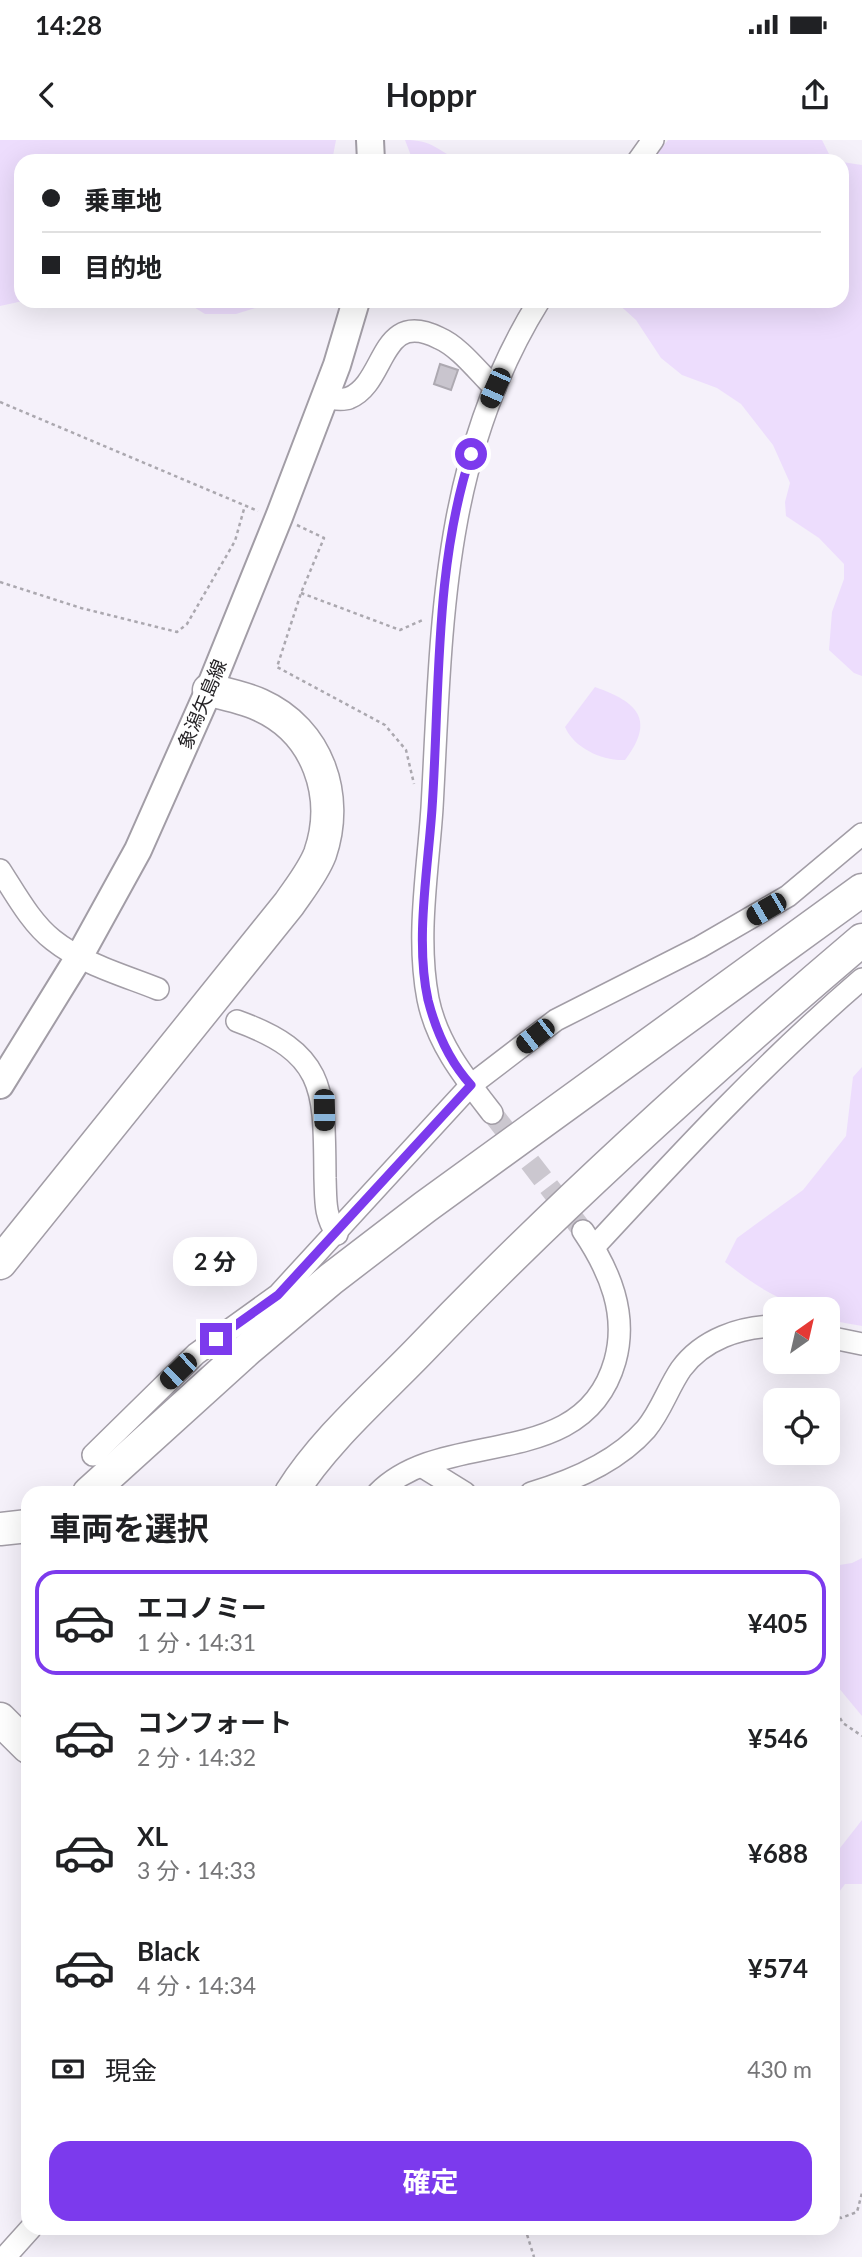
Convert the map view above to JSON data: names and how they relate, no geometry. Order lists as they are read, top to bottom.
{
  "streets": {
    "main road": ["象潟矢島線"]
  },
  "north": "top right",
  "page": {
    "status": "14:28",
    "header": "Hoppr",
    "banner": ["乗車地", "目的地"],
    "bubble": "2 分",
    "heading": "車両を選択",
    "list": [
      {
        "name": "エコノミー",
        "note": "1 分 · 14:31",
        "value": "¥405"
      },
      {
        "name": "コンフォート",
        "note": "2 分 · 14:32",
        "value": "¥546"
      },
      {
        "name": "XL",
        "note": "3 分 · 14:33",
        "value": "¥688"
      },
      {
        "name": "Black",
        "note": "4 分 · 14:34",
        "value": "¥574"
      }
    ],
    "pay": ["現金", "430 m"],
    "buttons": "確定"
  }
}
